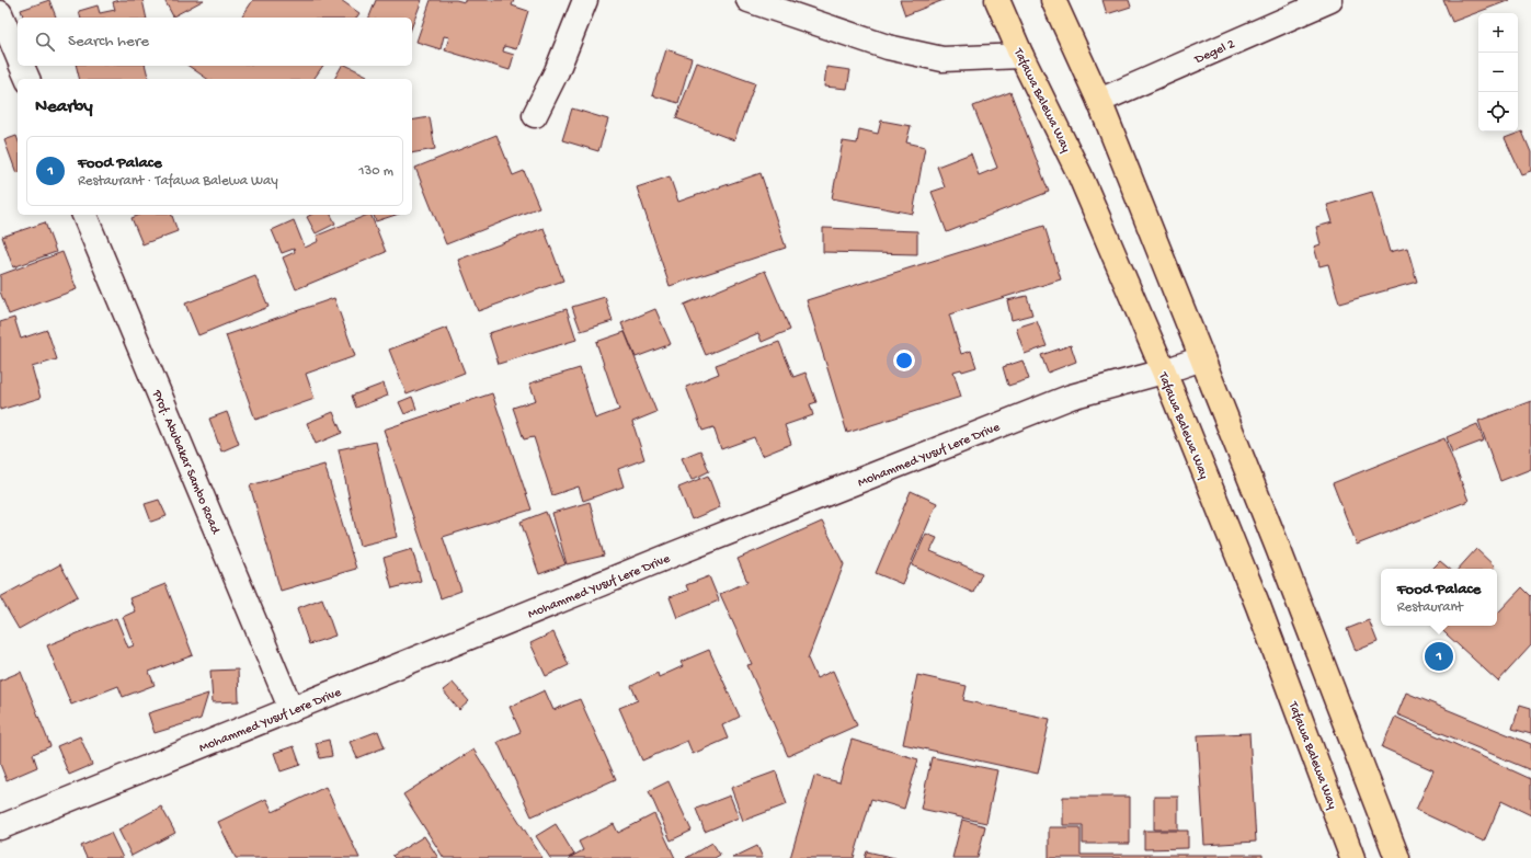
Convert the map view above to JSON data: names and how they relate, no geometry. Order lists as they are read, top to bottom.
{
  "streets": {
    "main road": ["Tafawa Balewa Way"],
    "street": ["Degel 2", "Mohammed Yusuf Lere Drive", "Prof. Abubakar Sambo Road"]
  },
  "crossings": [
    ["Tafawa Balewa Way", "Mohammed Yusuf Lere Drive"],
    ["Mohammed Yusuf Lere Drive", "Prof. Abubakar Sambo Road"]
  ],
  "page": {
    "map_buttons": ["+", "−"],
    "search": "Search here",
    "heading": "Nearby",
    "list": [
      {
        "mark": "1",
        "name": "Food Palace",
        "note": "Restaurant · Tafawa Balewa Way",
        "value": "130 m"
      }
    ],
    "popup": ["Food Palace", "Restaurant"],
    "pins": "1"
  }
}
